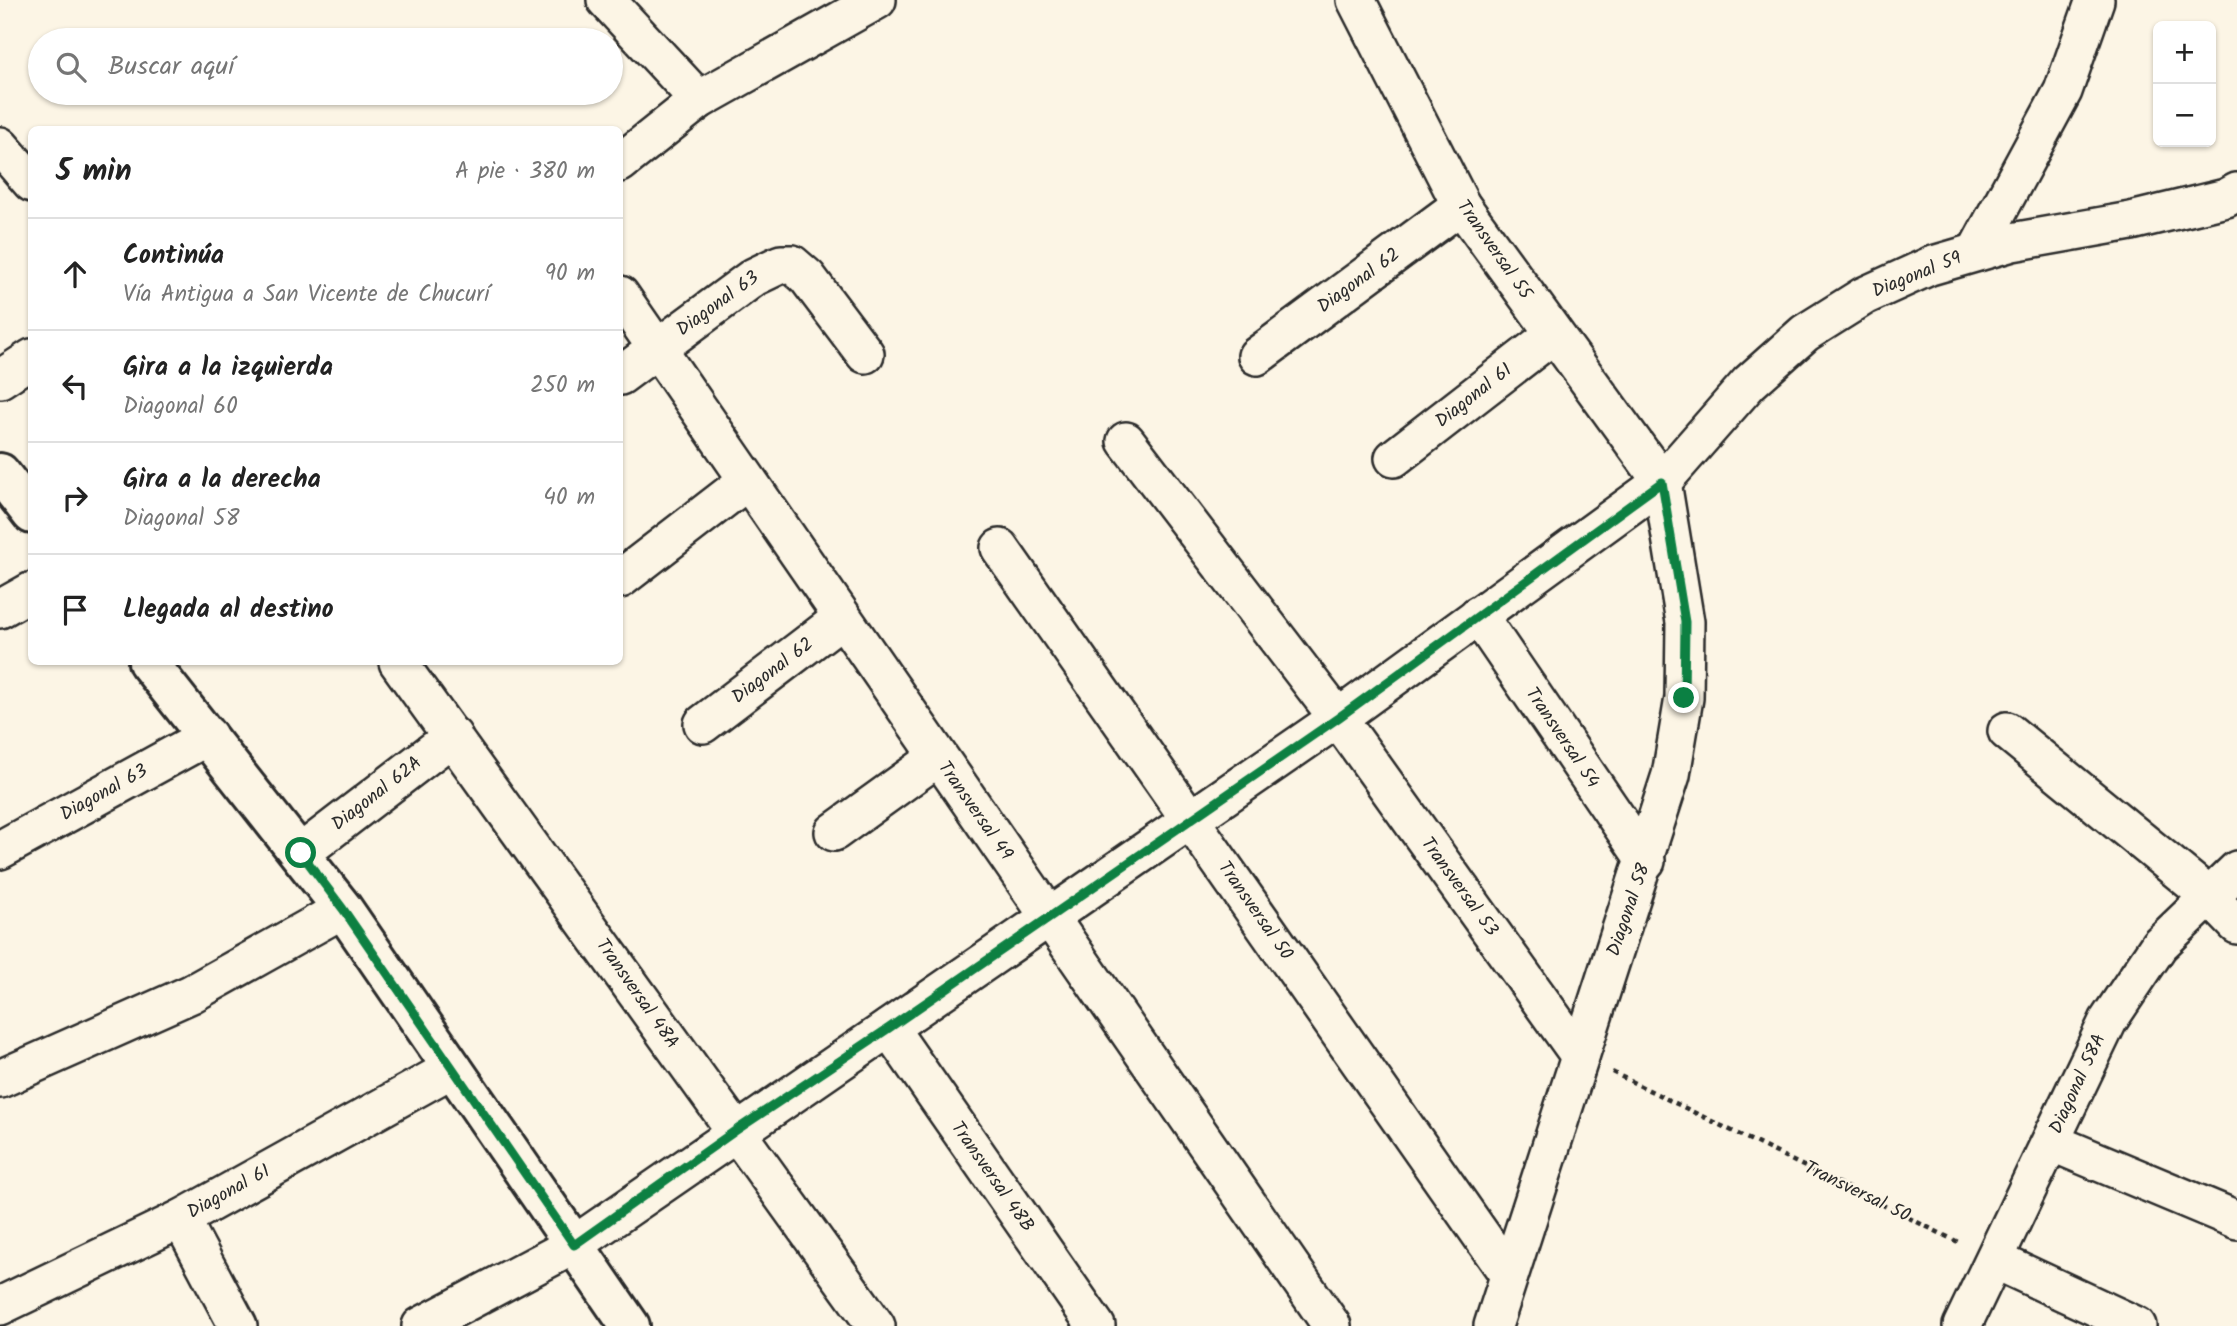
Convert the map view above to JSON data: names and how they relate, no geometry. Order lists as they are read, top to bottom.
{
  "streets": {
    "street": [
      "Transversal 55",
      "Diagonal 59",
      "Diagonal 62",
      "Diagonal 63",
      "Diagonal 61",
      "Transversal 54",
      "Diagonal 62A",
      "Transversal 49",
      "Transversal 53",
      "Diagonal 58",
      "Transversal 50",
      "Transversal 48A",
      "Diagonal 58A",
      "Transversal 48B"
    ]
  },
  "crossings": [
    ["Transversal 55", "Diagonal 59"],
    ["Transversal 55", "Diagonal 62"],
    ["Transversal 55", "Diagonal 61"],
    ["Transversal 55", "Diagonal 58"],
    ["Diagonal 59", "Transversal 54"],
    ["Diagonal 59", "Transversal 49"],
    ["Diagonal 59", "Transversal 53"],
    ["Diagonal 59", "Diagonal 58"],
    ["Diagonal 59", "Transversal 50"],
    ["Diagonal 59", "Transversal 48A"],
    ["Diagonal 59", "Transversal 48B"],
    ["Diagonal 62", "Transversal 49"],
    ["Diagonal 63", "Transversal 49"],
    ["Transversal 54", "Diagonal 58"],
    ["Diagonal 62A", "Transversal 48A"],
    ["Transversal 53", "Diagonal 58"],
    ["Transversal 53", "Transversal 50"],
    ["Diagonal 58", "Transversal 50"],
    ["Transversal 50", "Diagonal 58A"]
  ],
  "page": {
    "map_buttons": ["+", "−"],
    "search": "Buscar aquí",
    "heading": ["5 min", "A pie · 380 m"],
    "list": [
      ["Continúa", "Vía Antigua a San Vicente de Chucurí", "90 m"],
      ["Gira a la izquierda", "Diagonal 60", "250 m"],
      ["Gira a la derecha", "Diagonal 58", "40 m"],
      "Llegada al destino"
    ]
  }
}
